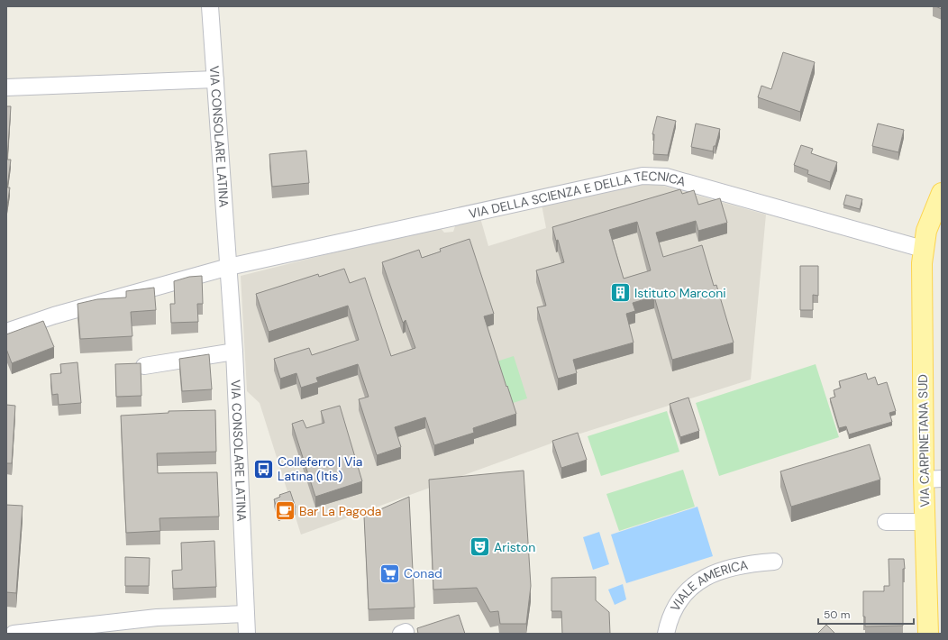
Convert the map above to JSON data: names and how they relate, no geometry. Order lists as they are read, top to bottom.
{
  "streets": {
    "main road": ["VIA CARPINETANA SUD"],
    "street": ["VIA CONSOLARE LATINA", "VIA DELLA SCIENZA E DELLA TECNICA", "VIALE AMERICA"]
  },
  "crossings": [
    ["VIA CONSOLARE LATINA", "VIA DELLA SCIENZA E DELLA TECNICA"],
    ["VIA DELLA SCIENZA E DELLA TECNICA", "VIA CARPINETANA SUD"]
  ],
  "places": {
    "building": ["Istituto Marconi"],
    "bus stop": ["Colleferro | Via Latina (Itis)"],
    "cafe": ["Bar La Pagoda"],
    "theatre": ["Ariston"],
    "supermarket": ["Conad"]
  },
  "scale_bar": "50 m"
}
